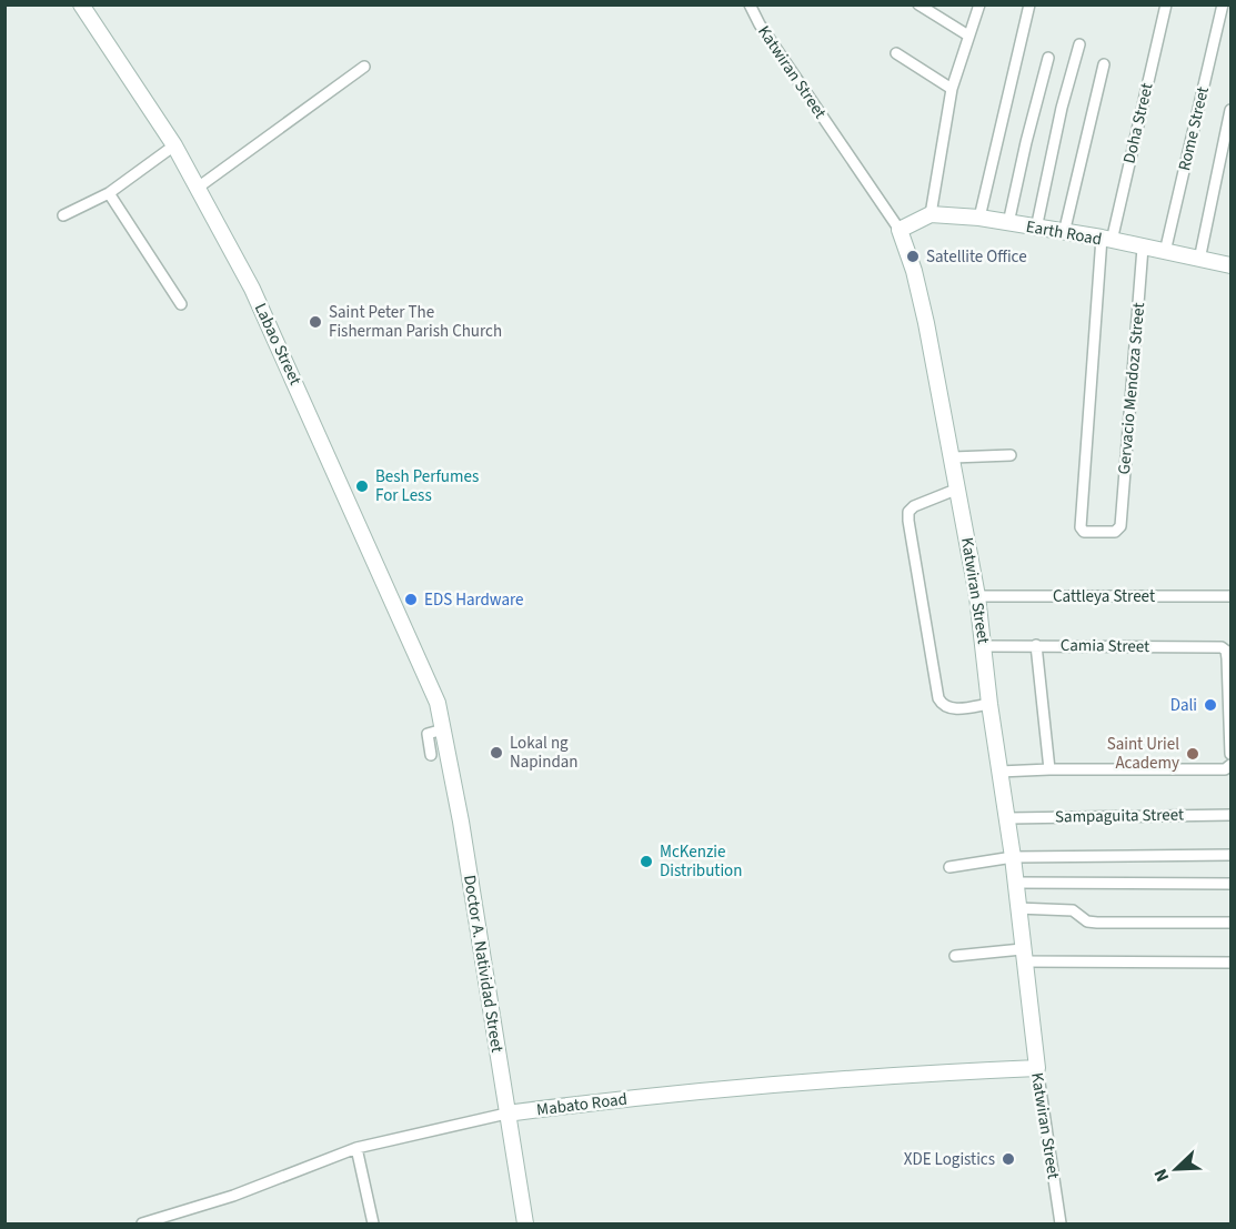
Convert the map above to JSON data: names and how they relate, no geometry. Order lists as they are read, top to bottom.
{
  "streets": {
    "street": [
      "Katwiran Street",
      "Doha Street",
      "Rome Street",
      "Earth Road",
      "Labao Street",
      "Gervacio Mendoza Street",
      "Cattleya Street",
      "Camia Street",
      "Sampaguita Street",
      "Doctor A. Natividad Street",
      "Mabato Road"
    ]
  },
  "crossings": [
    ["Katwiran Street", "Cattleya Street"],
    ["Katwiran Street", "Camia Street"],
    ["Katwiran Street", "Sampaguita Street"],
    ["Katwiran Street", "Mabato Road"],
    ["Doha Street", "Earth Road"],
    ["Doha Street", "Gervacio Mendoza Street"],
    ["Rome Street", "Earth Road"],
    ["Earth Road", "Gervacio Mendoza Street"],
    ["Labao Street", "Doctor A. Natividad Street"],
    ["Doctor A. Natividad Street", "Mabato Road"]
  ],
  "places": [
    "Satellite Office",
    "Saint Peter The Fisherman Parish Church",
    "Besh Perfumes For Less",
    "EDS Hardware",
    "Dali",
    "Lokal ng Napindan",
    "Saint Uriel Academy",
    "McKenzie Distribution",
    "XDE Logistics"
  ],
  "north": "bottom left"
}
